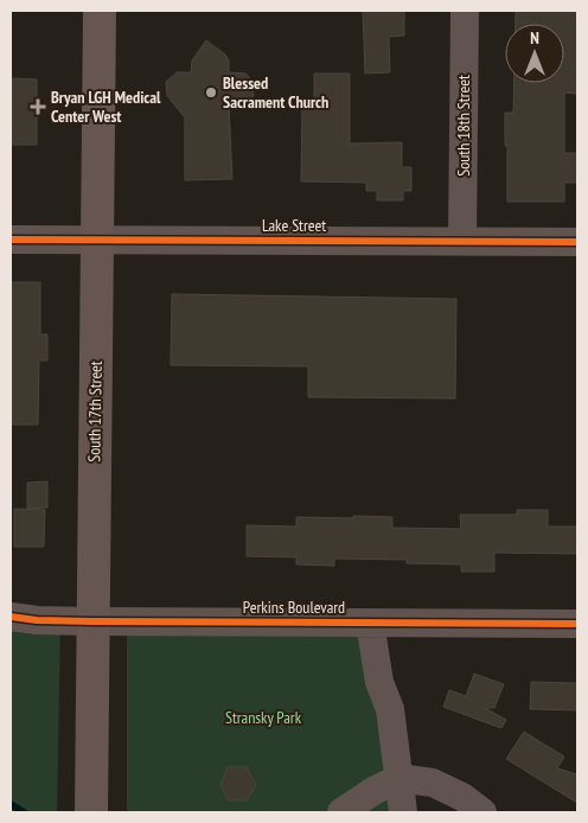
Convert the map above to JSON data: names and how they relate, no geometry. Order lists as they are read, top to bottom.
{
  "streets": {
    "main road": ["South 17th Street"],
    "street": ["South 18th Street", "Lake Street", "Perkins Boulevard"]
  },
  "crossings": [
    ["South 18th Street", "Lake Street"],
    ["Lake Street", "South 17th Street"],
    ["South 17th Street", "Perkins Boulevard"]
  ],
  "parks": ["Stransky Park"],
  "places": {
    "other": ["Blessed Sacrament Church"],
    "health": ["Bryan LGH Medical Center West"]
  },
  "north": "top"
}
